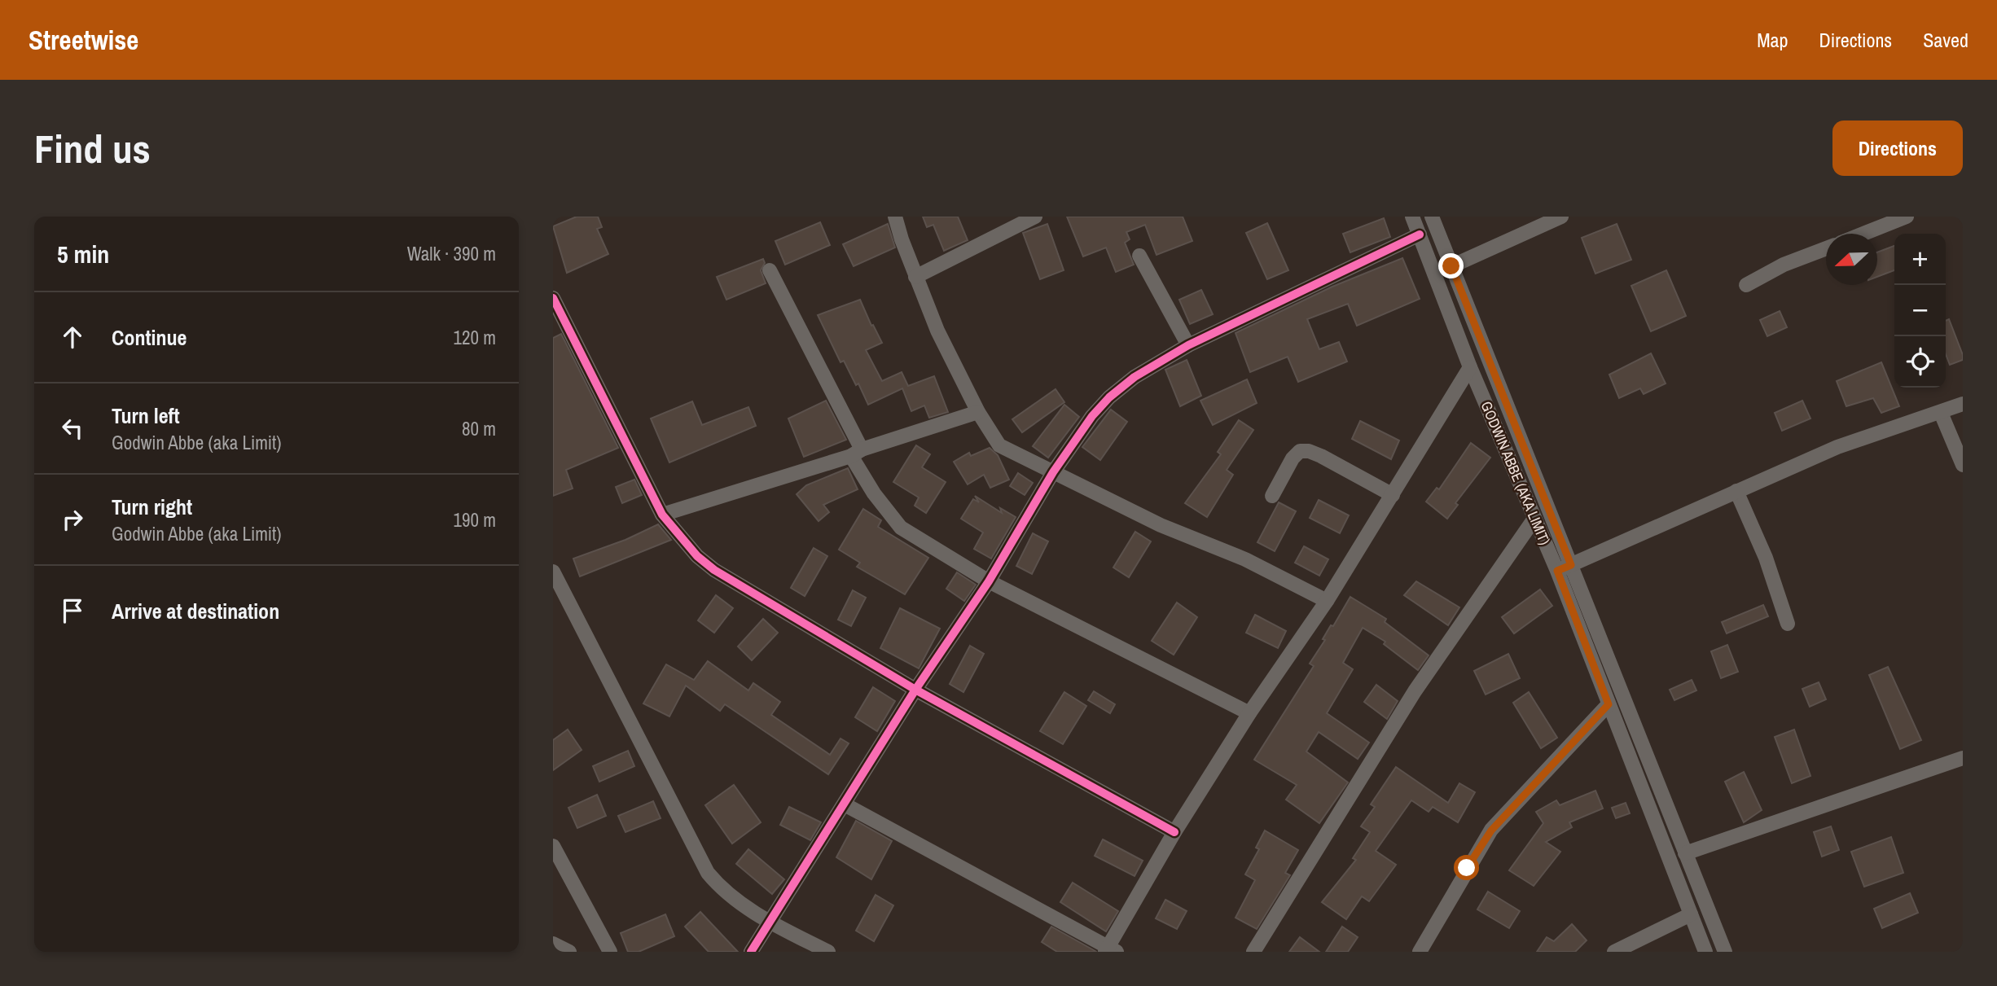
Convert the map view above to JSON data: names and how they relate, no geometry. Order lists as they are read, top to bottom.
{
  "streets": {
    "street": ["GODWIN ABBE (AKA LIMIT)"]
  },
  "north": "left",
  "page": {
    "header": "Streetwise",
    "nav": ["Map", "Directions", "Saved"],
    "buttons": "Directions",
    "title": "Find us",
    "heading": ["5 min", "Walk · 390 m"],
    "map_buttons": ["+", "−"],
    "list": [
      ["Continue", "120 m"],
      ["Turn left", "Godwin Abbe (aka Limit)", "80 m"],
      ["Turn right", "Godwin Abbe (aka Limit)", "190 m"],
      "Arrive at destination"
    ]
  }
}
